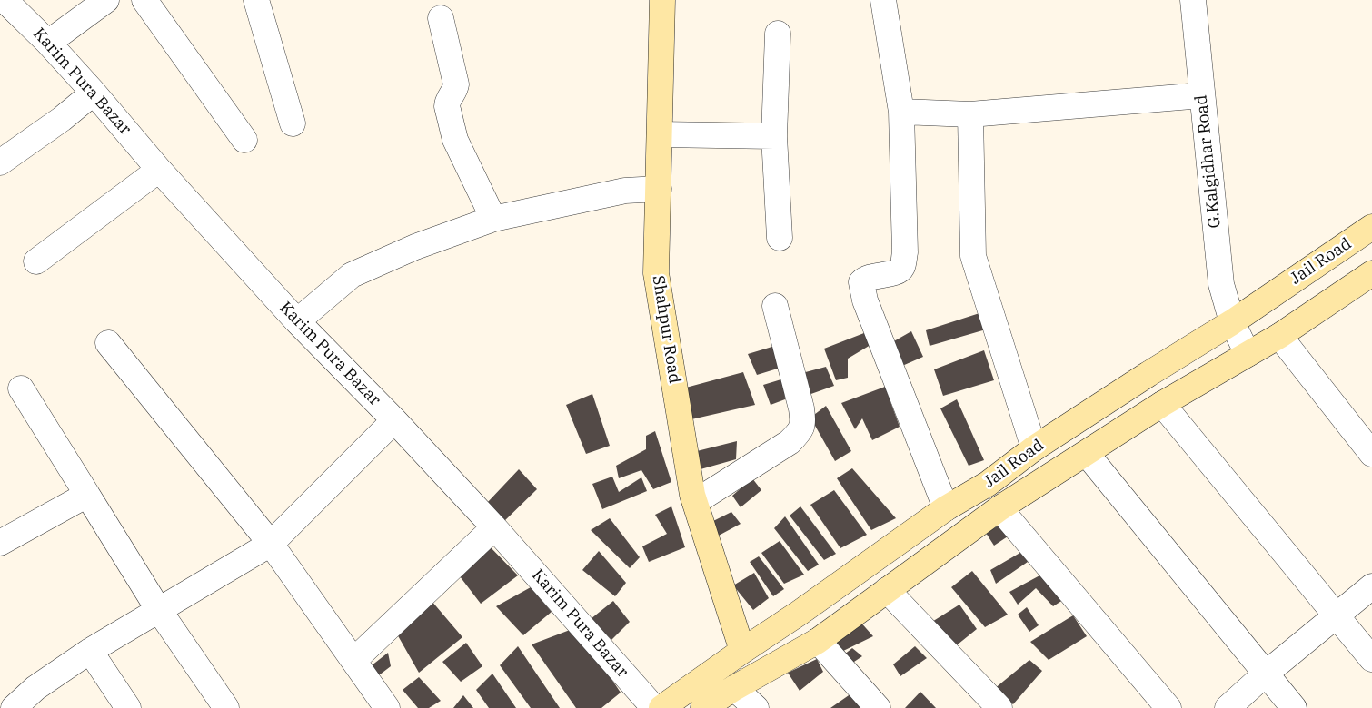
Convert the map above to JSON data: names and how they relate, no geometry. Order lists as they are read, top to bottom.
{
  "streets": {
    "street": [
      "Karim Pura Bazar",
      "G.Kalgidhar Road",
      "Jail Road",
      "Shahpur Road"
    ]
  },
  "crossings": [
    ["G.Kalgidhar Road", "Jail Road"],
    ["Jail Road", "Shahpur Road"]
  ]
}
